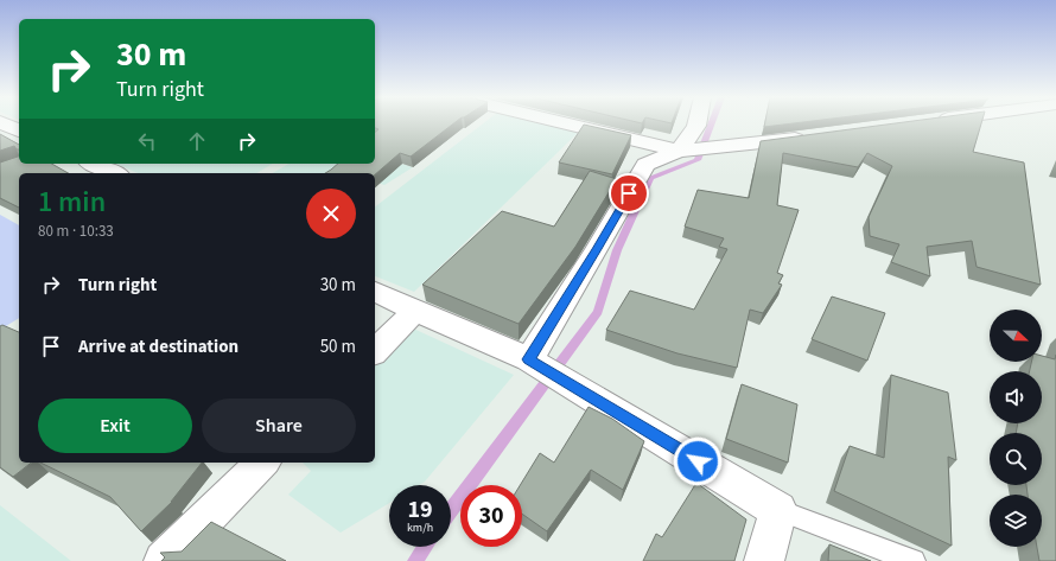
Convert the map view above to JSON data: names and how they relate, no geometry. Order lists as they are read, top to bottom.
{
  "north": "right",
  "page": {
    "turn": ["30 m", "Turn right"],
    "heading": ["1 min", "80 m · 10:33"],
    "list": [
      {
        "name": "Turn right",
        "value": "30 m"
      },
      {
        "name": "Arrive at destination",
        "value": "50 m"
      }
    ],
    "buttons": ["Exit", "Share"],
    "speed": "19 km/h",
    "limit": "30"
  }
}
